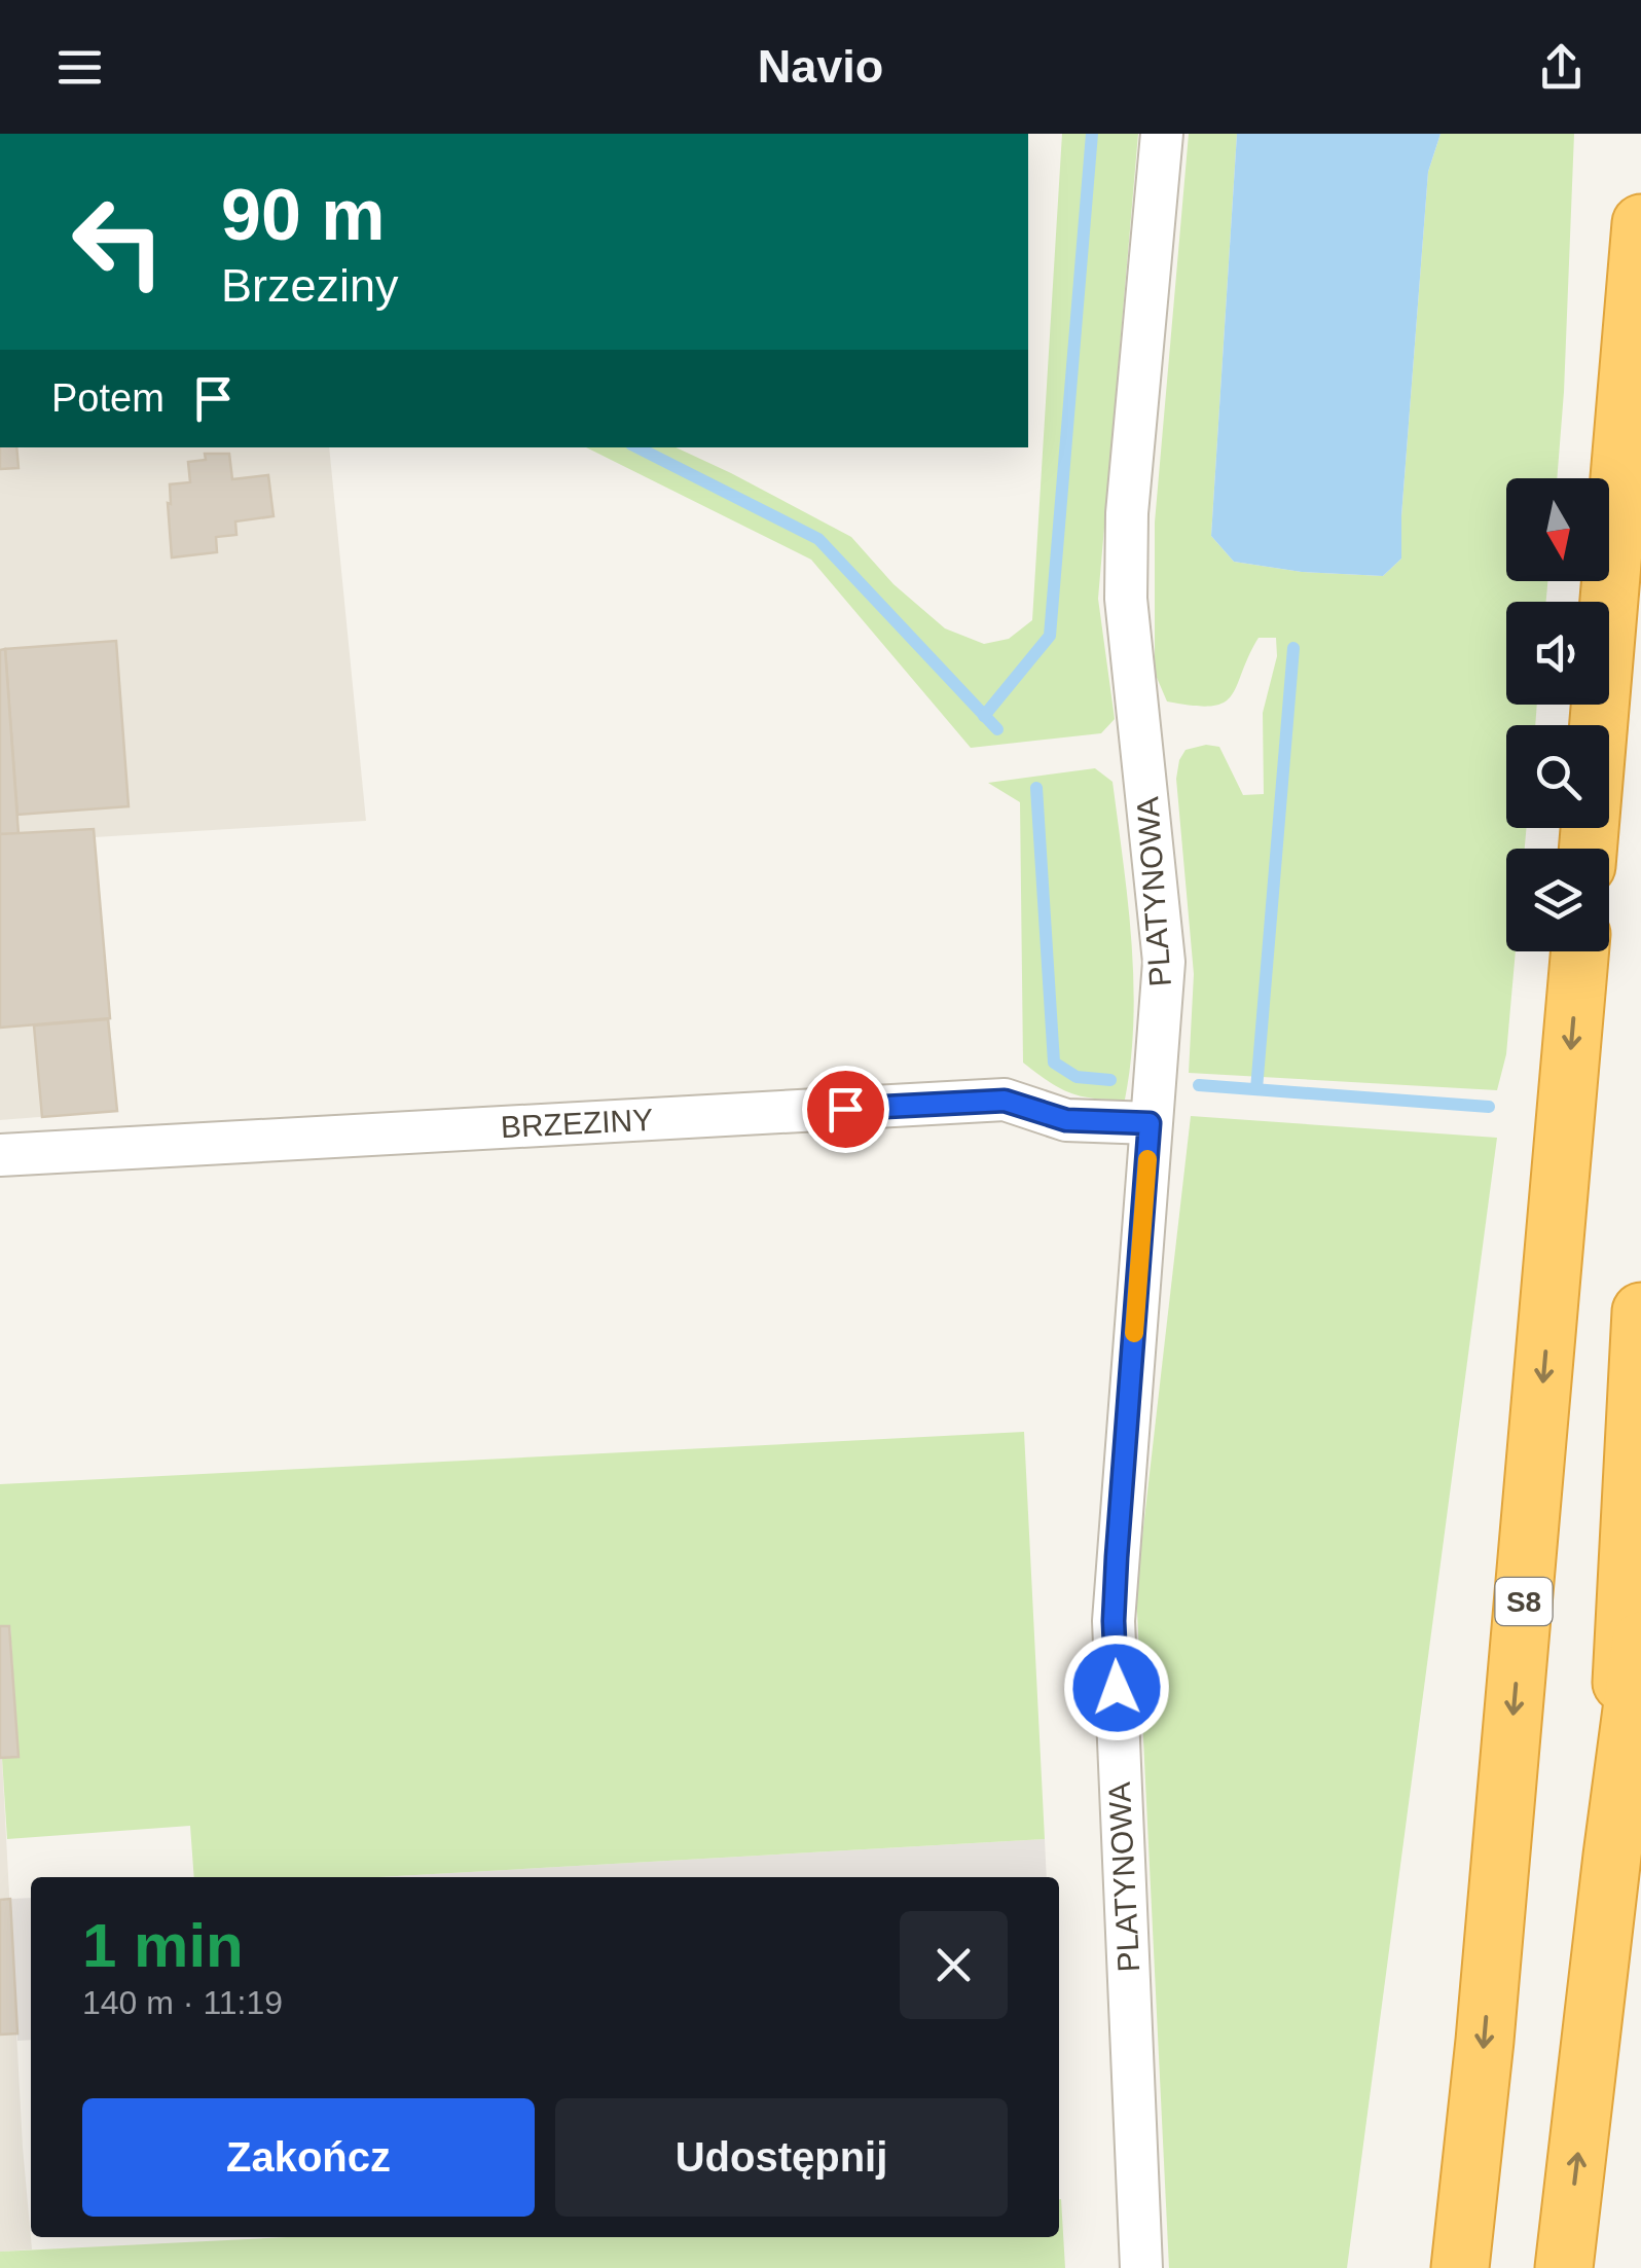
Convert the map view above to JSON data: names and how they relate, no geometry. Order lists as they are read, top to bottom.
{
  "streets": {
    "highway": ["S8"],
    "street": ["PLATYNOWA", "BRZEZINY"]
  },
  "crossings": [
    ["PLATYNOWA", "BRZEZINY"]
  ],
  "north": "bottom",
  "page": {
    "header": "Navio",
    "turn": ["90 m", "Brzeziny"],
    "then": "Potem",
    "heading": ["1 min", "140 m · 11:19"],
    "buttons": ["Zakończ", "Udostępnij"]
  }
}
